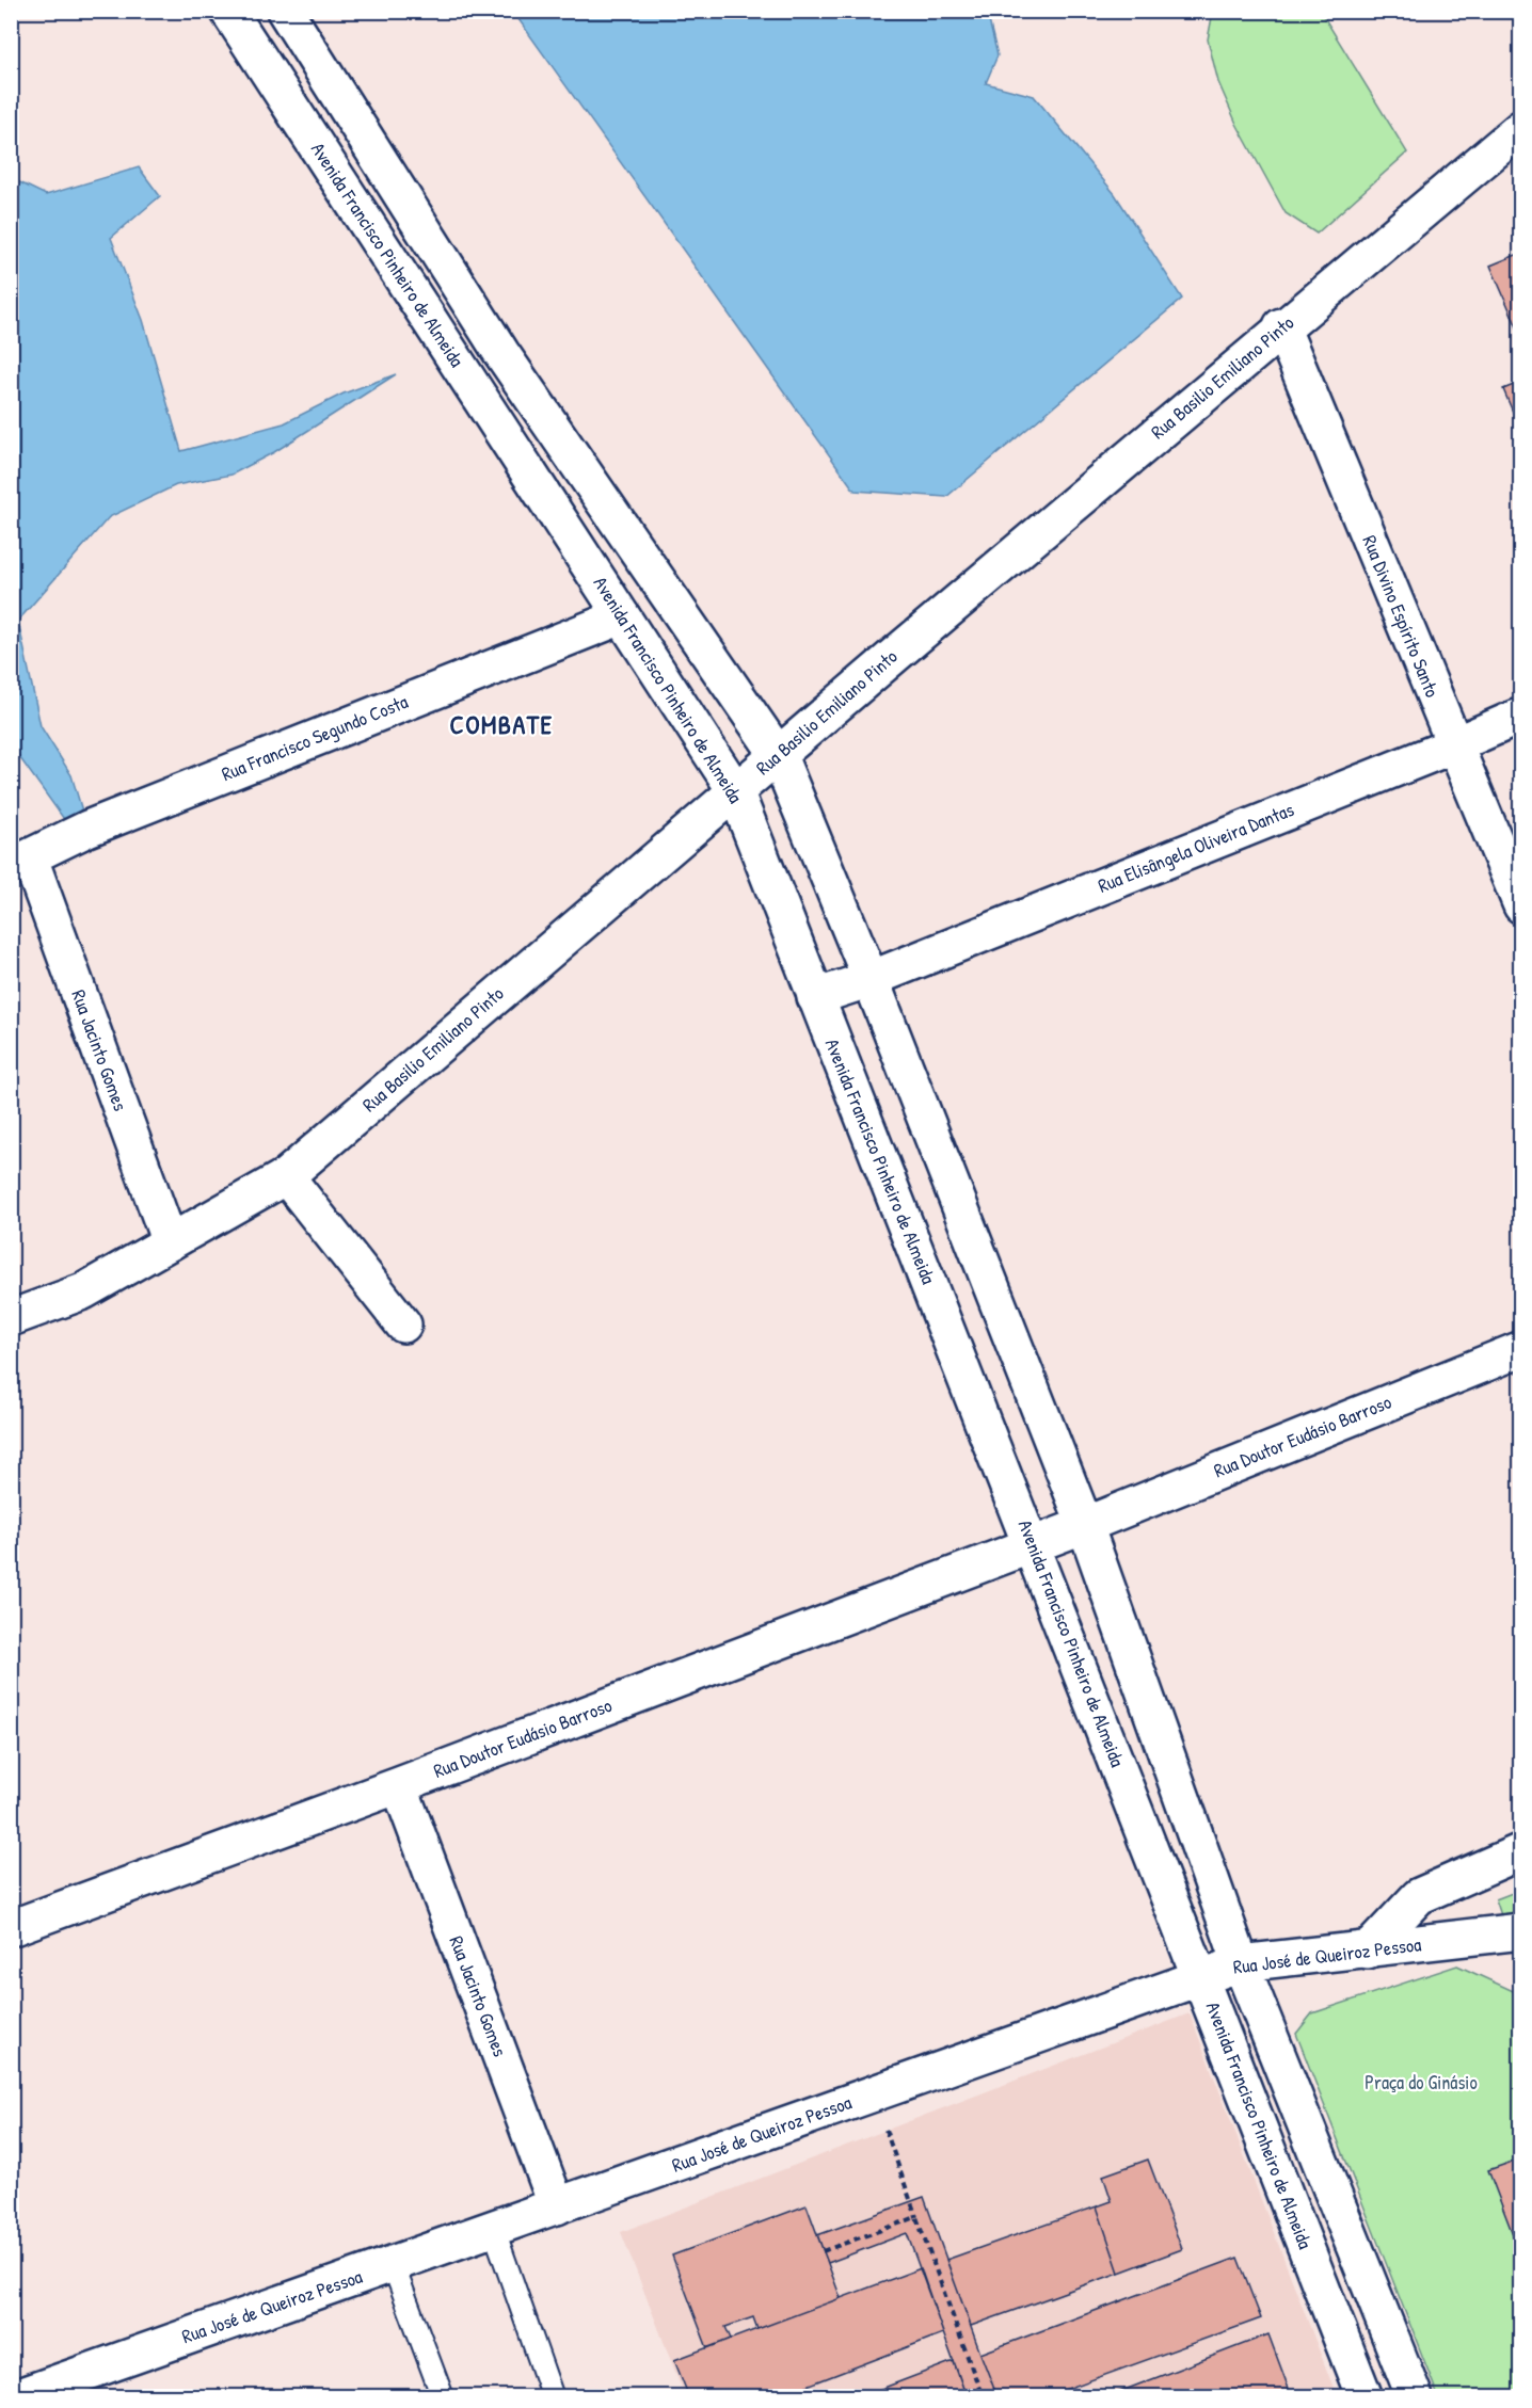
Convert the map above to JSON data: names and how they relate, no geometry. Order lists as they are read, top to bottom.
{
  "streets": {
    "main road": [
      "Avenida Francisco Pinheiro de Almeida",
      "Rua Basilio Emiliano Pinto",
      "Rua Divino Espírito Santo",
      "Rua Francisco Segundo Costa",
      "Rua Elisângela Oliveira Dantas",
      "Rua Jacinto Gomes",
      "Rua Doutor Eudásio Barroso",
      "Rua José de Queiroz Pessoa"
    ]
  },
  "crossings": [
    ["Avenida Francisco Pinheiro de Almeida", "Rua Basilio Emiliano Pinto"],
    ["Avenida Francisco Pinheiro de Almeida", "Rua Francisco Segundo Costa"],
    ["Avenida Francisco Pinheiro de Almeida", "Rua Elisângela Oliveira Dantas"],
    ["Avenida Francisco Pinheiro de Almeida", "Rua Doutor Eudásio Barroso"],
    ["Avenida Francisco Pinheiro de Almeida", "Rua José de Queiroz Pessoa"],
    ["Rua Basilio Emiliano Pinto", "Rua Divino Espírito Santo"],
    ["Rua Basilio Emiliano Pinto", "Rua Jacinto Gomes"],
    ["Rua Divino Espírito Santo", "Rua Elisângela Oliveira Dantas"],
    ["Rua Francisco Segundo Costa", "Rua Jacinto Gomes"],
    ["Rua Jacinto Gomes", "Rua Doutor Eudásio Barroso"],
    ["Rua Jacinto Gomes", "Rua José de Queiroz Pessoa"]
  ],
  "districts": ["COMBATE"],
  "parks": ["Praça do Ginásio"]
}
